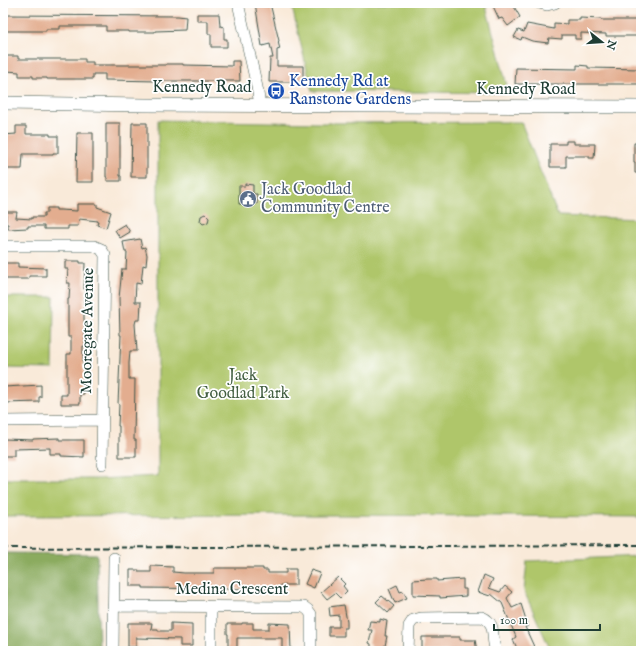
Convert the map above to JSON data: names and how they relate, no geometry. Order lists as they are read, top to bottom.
{
  "streets": {
    "main road": ["Kennedy Road"],
    "street": ["Mooregate Avenue", "Medina Crescent"]
  },
  "parks": ["Jack Goodlad Park"],
  "places": {
    "bus stop": ["Kennedy Rd at Ranstone Gardens"],
    "public building": ["Jack Goodlad Community Centre"]
  },
  "scale_bar": "100 m",
  "north": "right"
}
